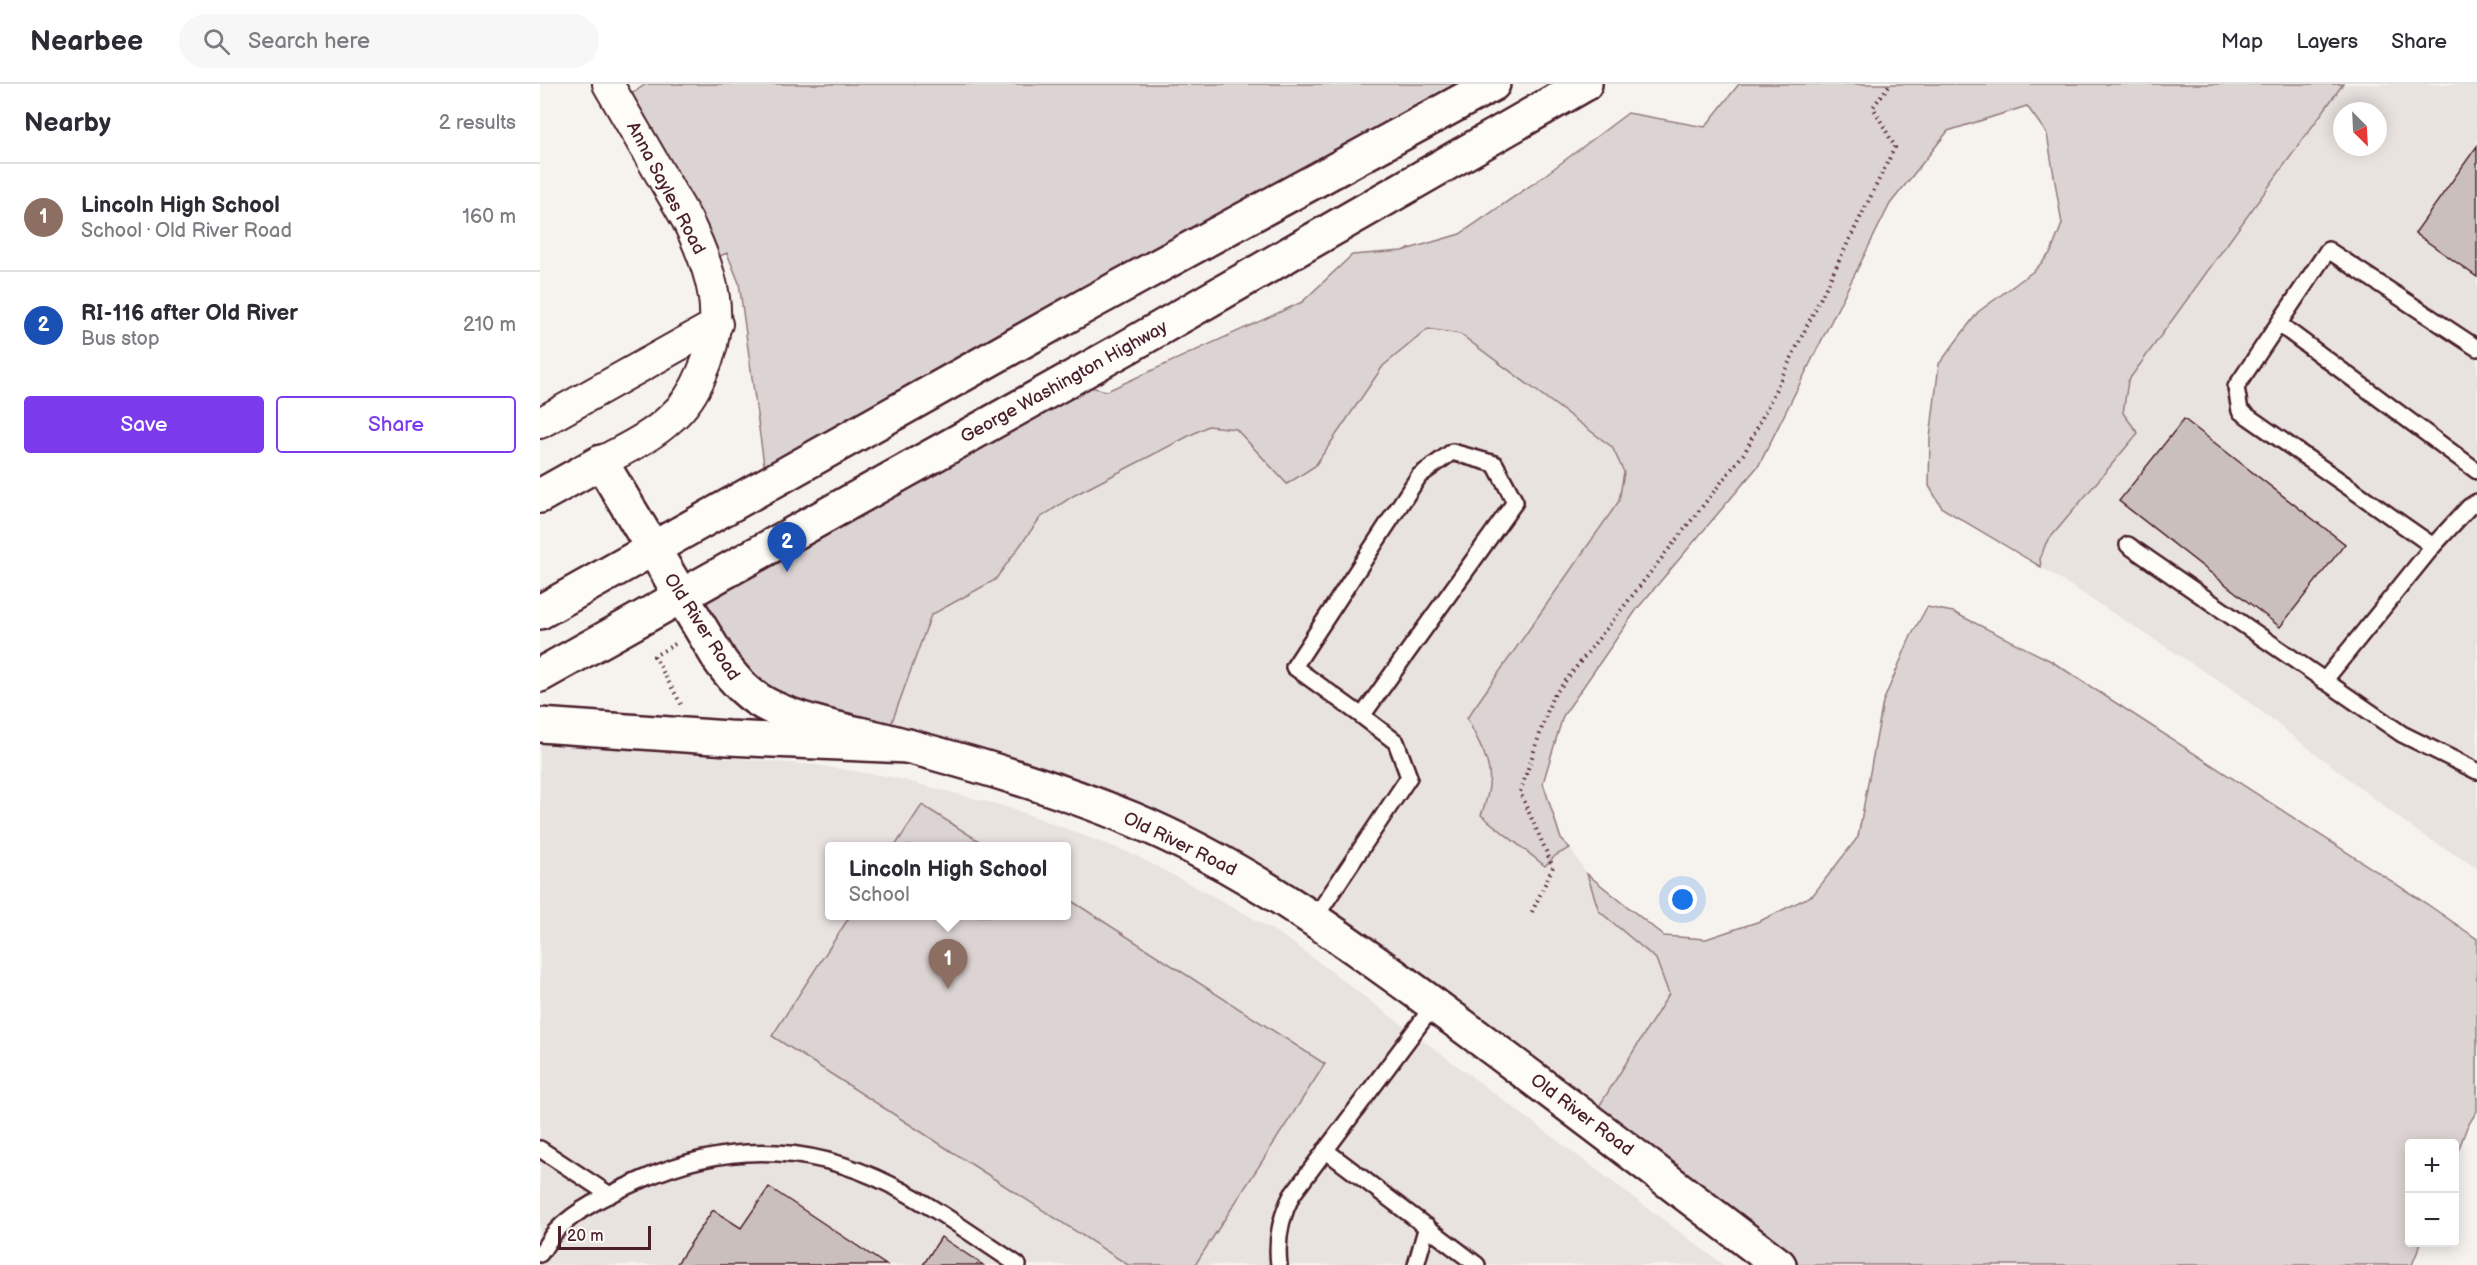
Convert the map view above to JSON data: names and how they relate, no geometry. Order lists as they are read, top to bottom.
{
  "streets": {
    "main road": ["Anna Sayles Road", "George Washington Highway", "Old River Road"]
  },
  "crossings": [
    ["Anna Sayles Road", "Old River Road"],
    ["George Washington Highway", "Old River Road"]
  ],
  "scale_bar": "20 m",
  "north": "bottom right",
  "page": {
    "header": "Nearbee",
    "search": "Search here",
    "nav": ["Map", "Layers", "Share"],
    "heading": ["Nearby", "2 results"],
    "list": [
      {
        "mark": "1",
        "name": "Lincoln High School",
        "note": "School · Old River Road",
        "value": "160 m"
      },
      {
        "mark": "2",
        "name": "RI-116 after Old River",
        "note": "Bus stop",
        "value": "210 m"
      }
    ],
    "buttons": ["Save", "Share"],
    "pins": ["2", "1"],
    "popup": ["Lincoln High School", "School"],
    "map_buttons": ["+", "−"],
    "scale": "20 m"
  }
}
